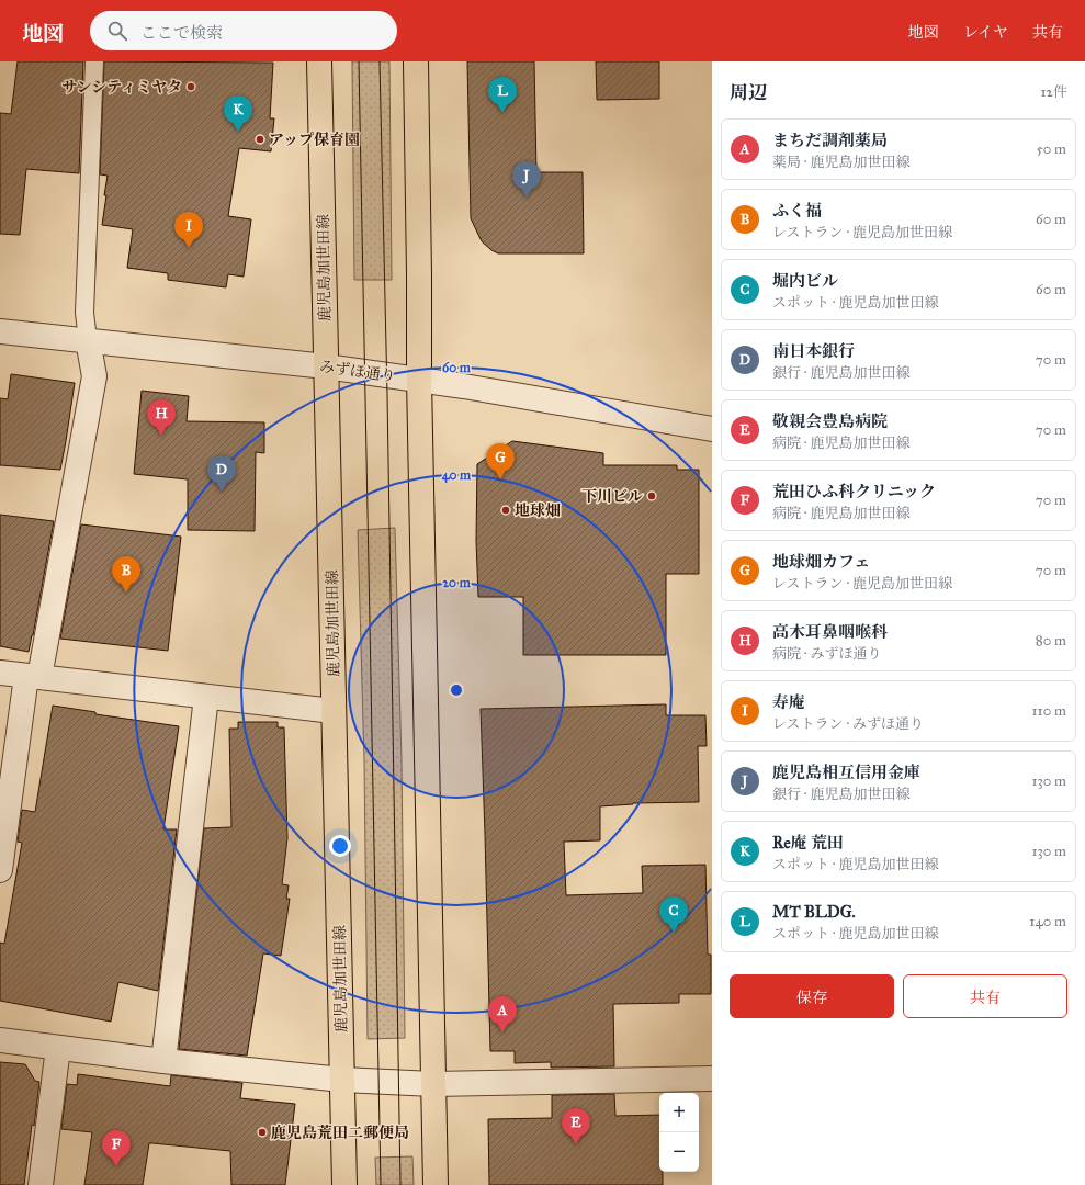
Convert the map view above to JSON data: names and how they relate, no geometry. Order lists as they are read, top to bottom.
{
  "streets": {
    "main road": ["鹿児島加世田線"],
    "street": ["みずほ通り"]
  },
  "crossings": [
    ["鹿児島加世田線", "みずほ通り"]
  ],
  "places": [
    "サンシティミヤタ",
    "アップ保育園",
    "下川ビル",
    "地球畑",
    "鹿児島荒田二郵便局"
  ],
  "page": {
    "header": "地図",
    "search": "ここで検索",
    "nav": ["地図", "レイヤ", "共有"],
    "heading": ["周辺", "12件"],
    "pins": [
      "L",
      "K",
      "J",
      "I",
      "H",
      "G",
      "D",
      "B",
      "C",
      "A",
      "E",
      "F"
    ],
    "list": [
      {
        "mark": "A",
        "name": "まちだ調剤薬局",
        "note": "薬局 · 鹿児島加世田線",
        "value": "50 m"
      },
      {
        "mark": "B",
        "name": "ふく福",
        "note": "レストラン · 鹿児島加世田線",
        "value": "60 m"
      },
      {
        "mark": "C",
        "name": "堀内ビル",
        "note": "スポット · 鹿児島加世田線",
        "value": "60 m"
      },
      {
        "mark": "D",
        "name": "南日本銀行",
        "note": "銀行 · 鹿児島加世田線",
        "value": "70 m"
      },
      {
        "mark": "E",
        "name": "敬親会豊島病院",
        "note": "病院 · 鹿児島加世田線",
        "value": "70 m"
      },
      {
        "mark": "F",
        "name": "荒田ひふ科クリニック",
        "note": "病院 · 鹿児島加世田線",
        "value": "70 m"
      },
      {
        "mark": "G",
        "name": "地球畑カフェ",
        "note": "レストラン · 鹿児島加世田線",
        "value": "70 m"
      },
      {
        "mark": "H",
        "name": "高木耳鼻咽喉科",
        "note": "病院 · みずほ通り",
        "value": "80 m"
      },
      {
        "mark": "I",
        "name": "寿庵",
        "note": "レストラン · みずほ通り",
        "value": "110 m"
      },
      {
        "mark": "J",
        "name": "鹿児島相互信用金庫",
        "note": "銀行 · 鹿児島加世田線",
        "value": "130 m"
      },
      {
        "mark": "K",
        "name": "Re庵 荒田",
        "note": "スポット · 鹿児島加世田線",
        "value": "130 m"
      },
      {
        "mark": "L",
        "name": "MT BLDG.",
        "note": "スポット · 鹿児島加世田線",
        "value": "140 m"
      }
    ],
    "buttons": ["保存", "共有"],
    "map_buttons": ["+", "−"]
  },
  "rings": ["60 m", "40 m", "20 m"]
}
